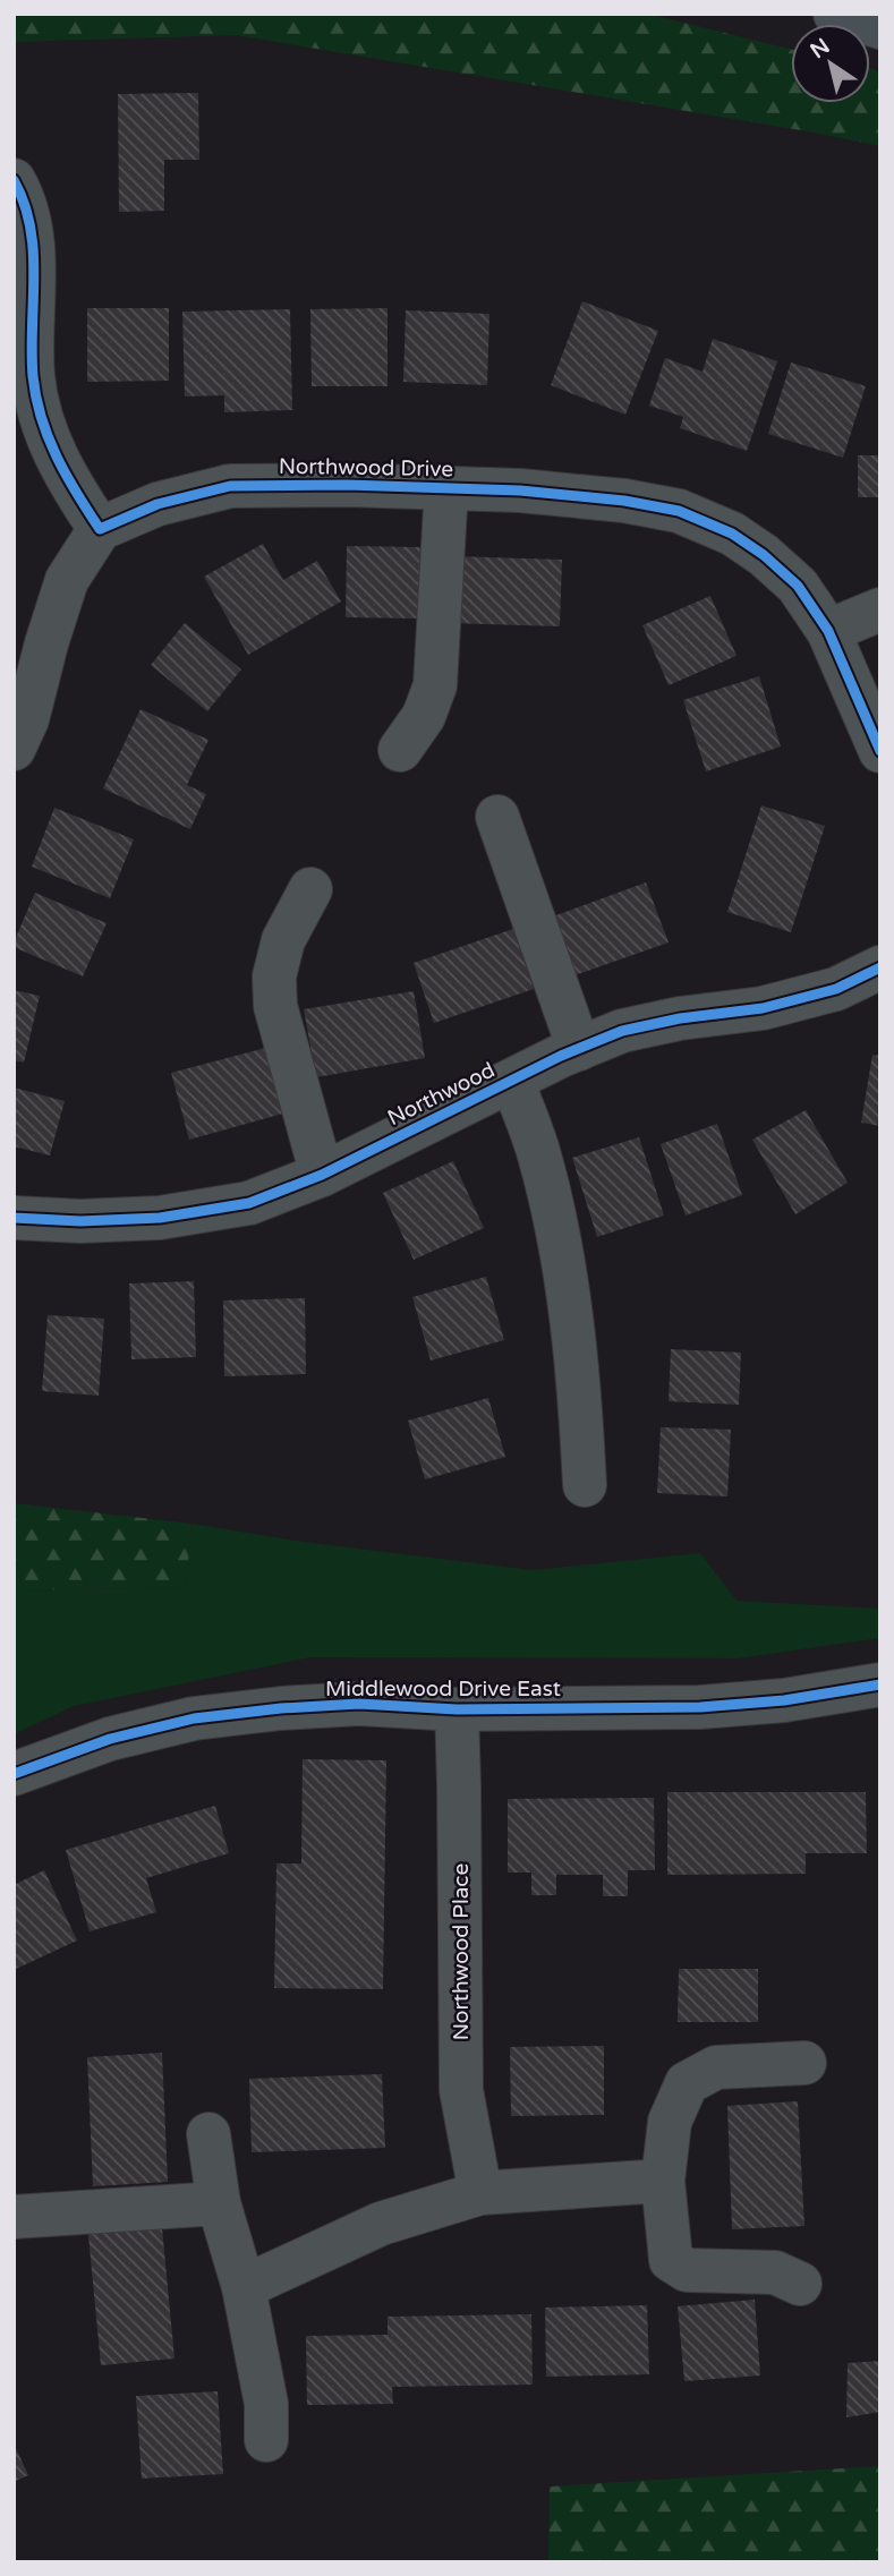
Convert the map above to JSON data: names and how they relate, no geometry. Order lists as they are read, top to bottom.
{
  "streets": {
    "street": [
      "Northwood Drive",
      "Northwood",
      "Middlewood Drive East",
      "Northwood Place"
    ]
  },
  "crossings": [
    ["Middlewood Drive East", "Northwood Place"]
  ],
  "north": "top left"
}
